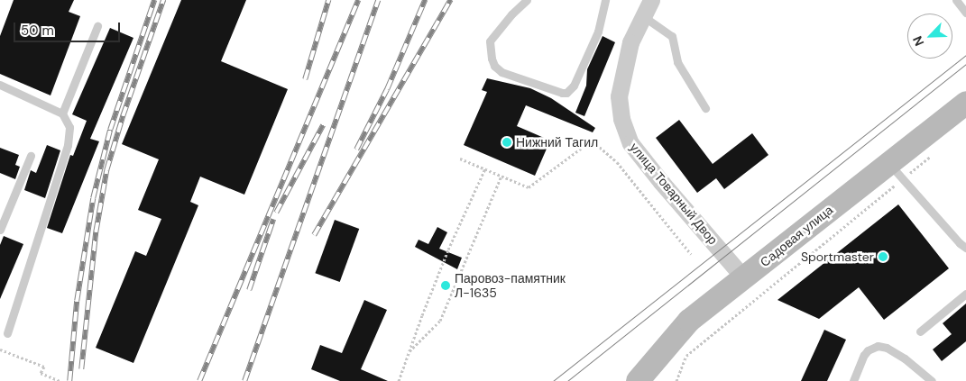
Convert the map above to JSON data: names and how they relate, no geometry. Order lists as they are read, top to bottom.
{
  "streets": {
    "main road": ["Садовая улица"],
    "street": ["улица Товарный Двор"]
  },
  "crossings": [
    ["улица Товарный Двор", "Садовая улица"]
  ],
  "places": ["Нижний Тагил", "Sportmaster", "Паровоз-памятник Л-1635"],
  "scale_bar": "50 m",
  "north": "bottom left"
}
